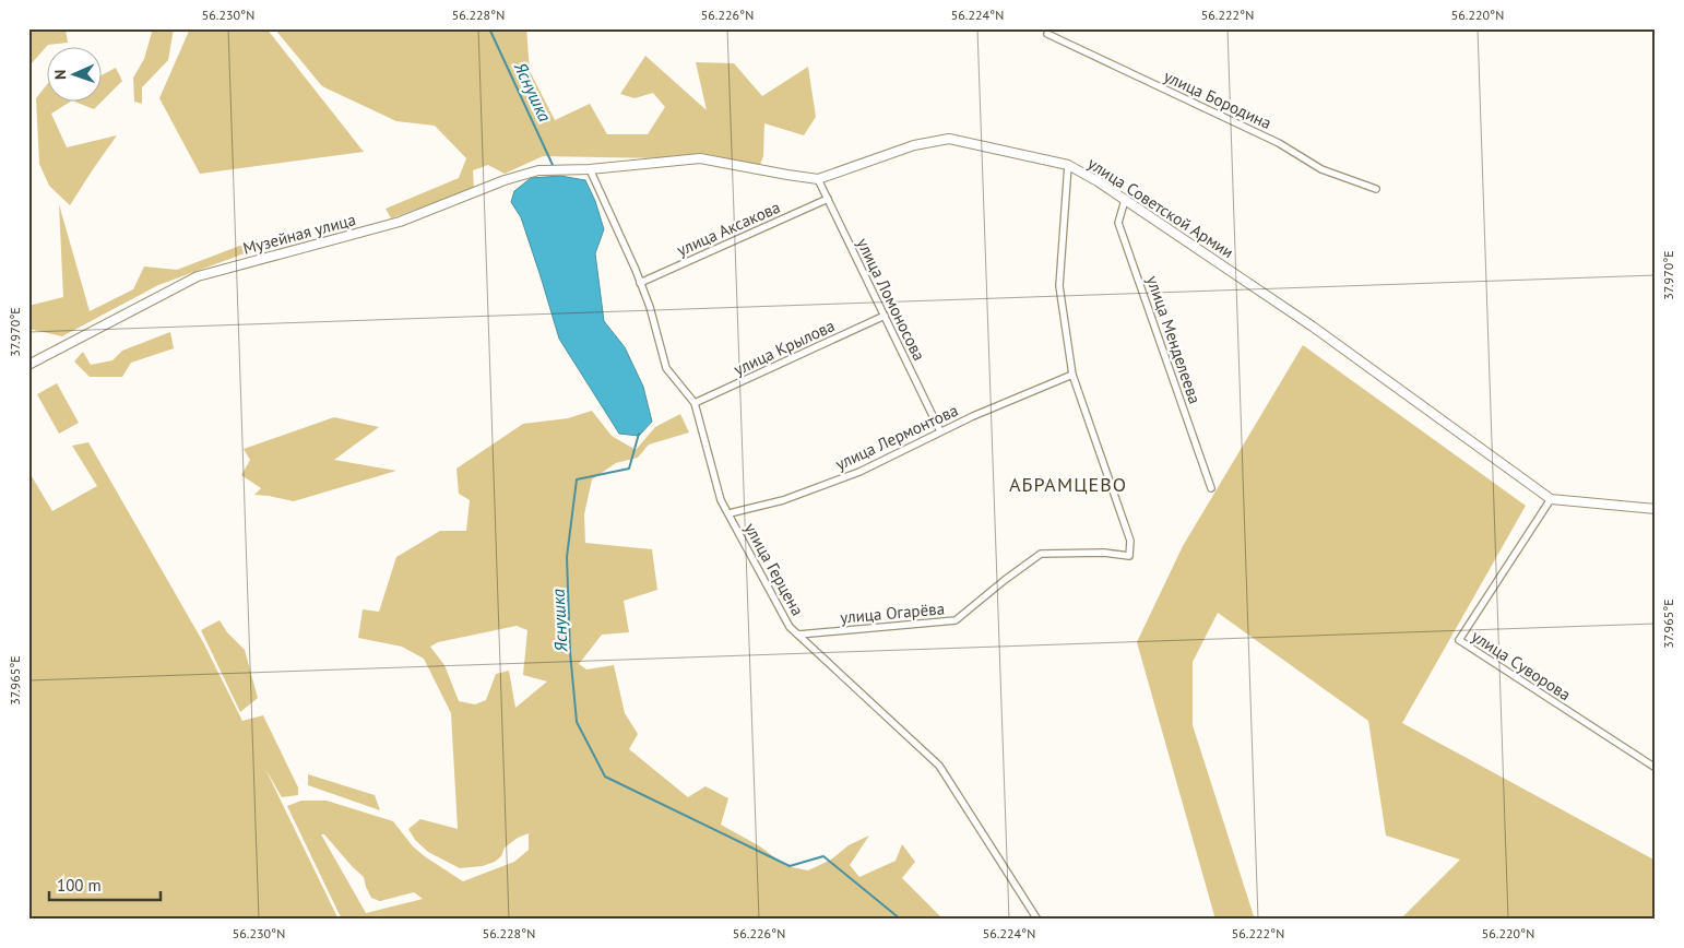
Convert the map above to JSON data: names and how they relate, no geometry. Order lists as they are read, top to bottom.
{
  "streets": {
    "street": [
      "улица Бородина",
      "улица Советской Армии",
      "улица Аксакова",
      "Музейная улица",
      "улица Ломоносова",
      "улица Менделеева",
      "улица Крылова",
      "улица Лермонтова",
      "улица Герцена",
      "улица Огарёва",
      "улица Суворова"
    ]
  },
  "crossings": [
    ["улица Советской Армии", "Музейная улица"],
    ["улица Советской Армии", "улица Ломоносова"],
    ["улица Советской Армии", "улица Менделеева"],
    ["улица Советской Армии", "улица Герцена"],
    ["улица Советской Армии", "улица Суворова"],
    ["улица Аксакова", "улица Ломоносова"],
    ["улица Аксакова", "улица Герцена"],
    ["Музейная улица", "улица Герцена"],
    ["улица Ломоносова", "улица Крылова"],
    ["улица Ломоносова", "улица Лермонтова"],
    ["улица Крылова", "улица Герцена"],
    ["улица Лермонтова", "улица Герцена"],
    ["улица Лермонтова", "улица Огарёва"],
    ["улица Герцена", "улица Огарёва"]
  ],
  "districts": ["АБРАМЦЕВО"],
  "water": ["Яснушка"],
  "scale_bar": "100 m",
  "north": "left",
  "coordinates": [
    "56.230°N",
    "56.228°N",
    "56.226°N",
    "56.224°N",
    "56.222°N",
    "56.220°N",
    "37.970°E",
    "37.965°E"
  ]
}
